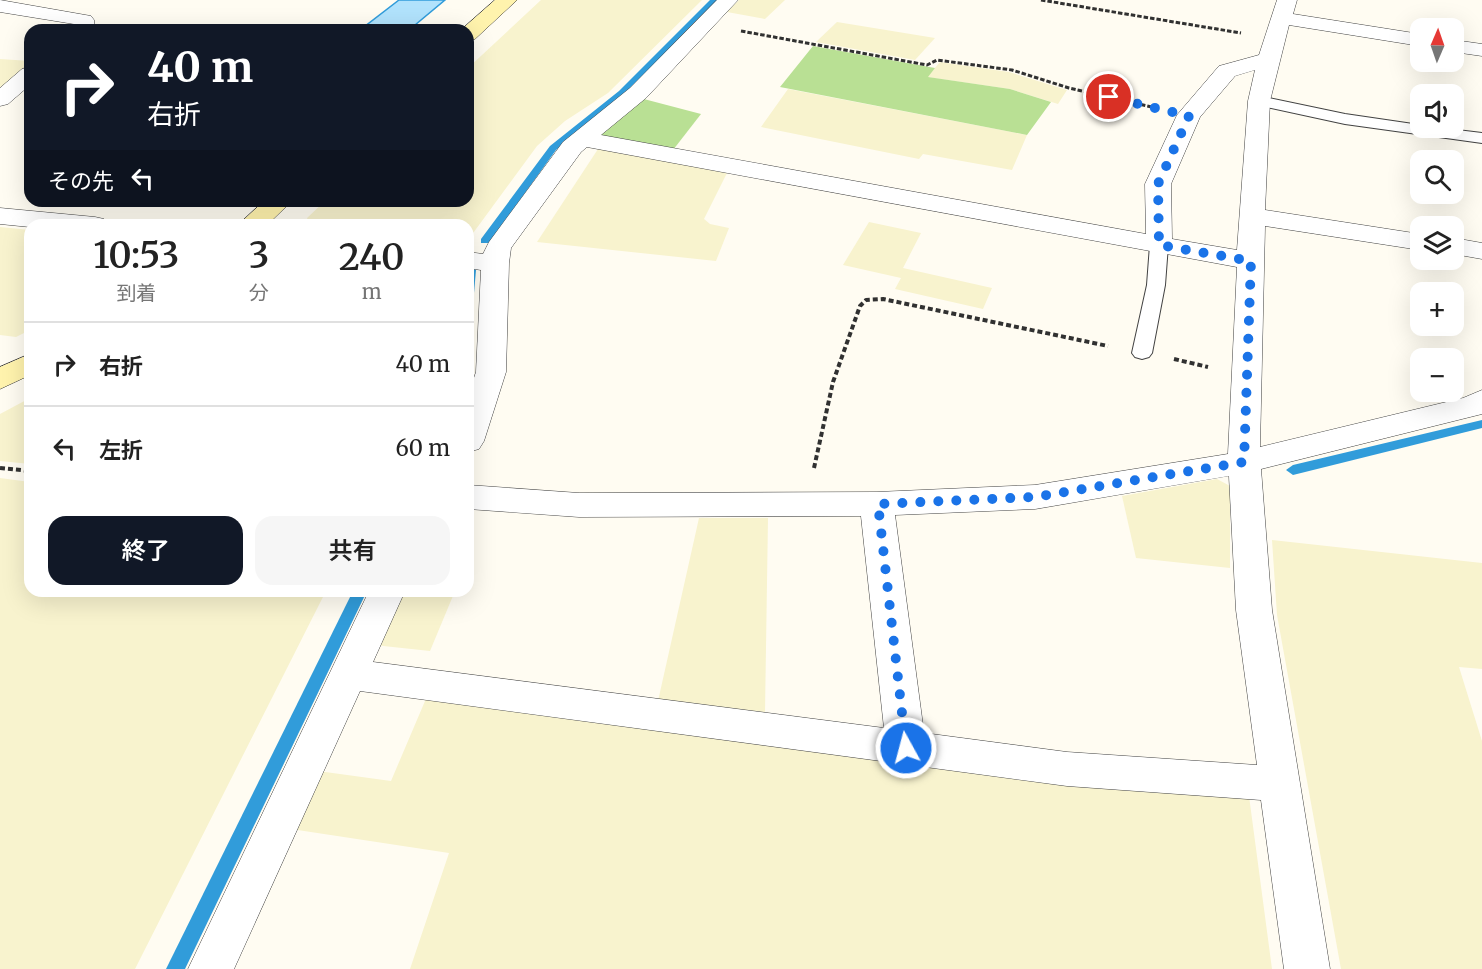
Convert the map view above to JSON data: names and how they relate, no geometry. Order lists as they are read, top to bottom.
{
  "north": "top",
  "page": {
    "map_buttons": ["+", "−"],
    "turn": ["40 m", "右折"],
    "then": "その先",
    "eta": [
      "10:53",
      "到着",
      "3",
      "分",
      "240",
      "m"
    ],
    "list": [
      {
        "name": "右折",
        "value": "40 m"
      },
      {
        "name": "左折",
        "value": "60 m"
      }
    ],
    "buttons": ["終了", "共有"]
  }
}
